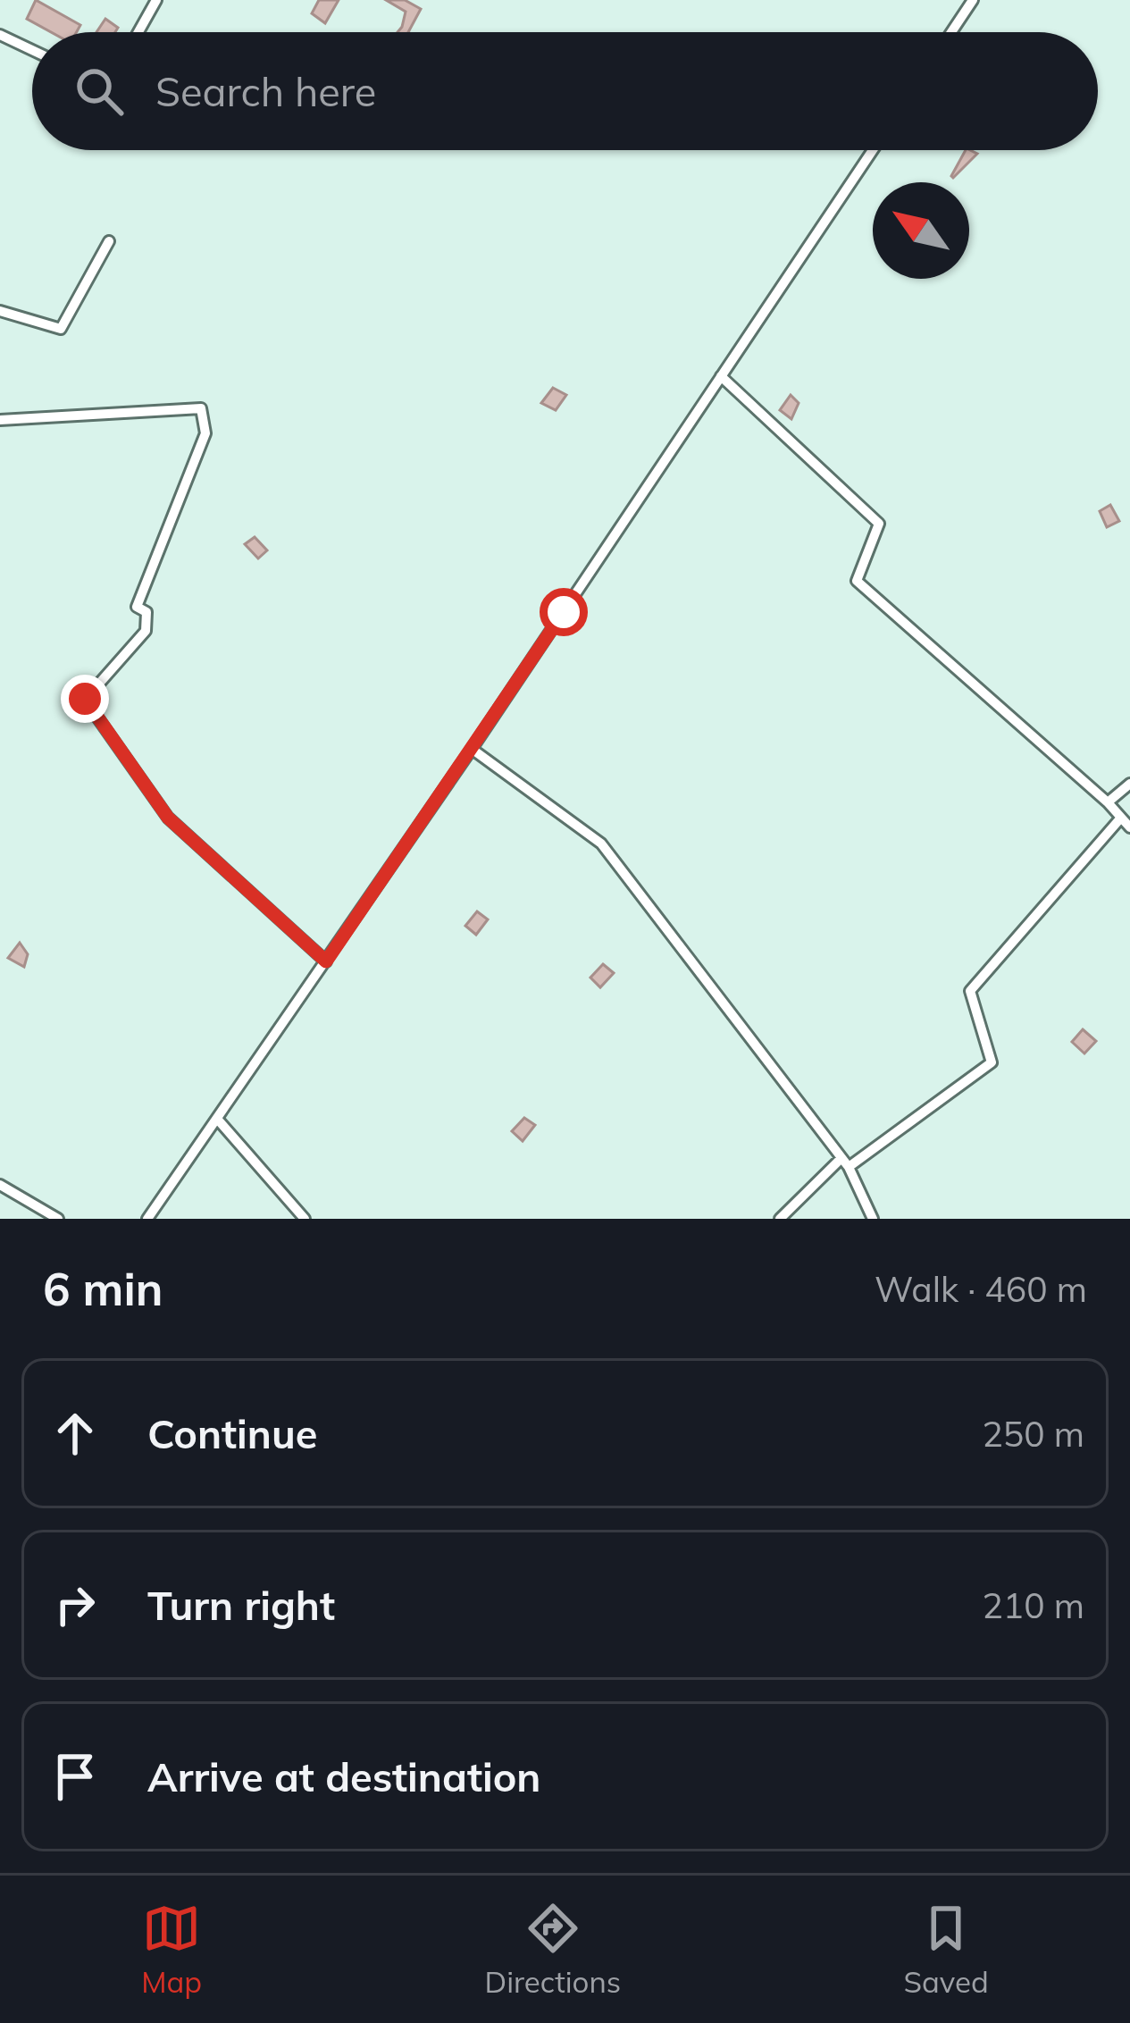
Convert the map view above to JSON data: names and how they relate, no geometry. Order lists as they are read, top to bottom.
{
  "north": "top left",
  "page": {
    "search": "Search here",
    "heading": ["6 min", "Walk · 460 m"],
    "list": [
      ["Continue", "250 m"],
      ["Turn right", "210 m"],
      "Arrive at destination"
    ],
    "nav": ["Map", "Directions", "Saved"]
  }
}
